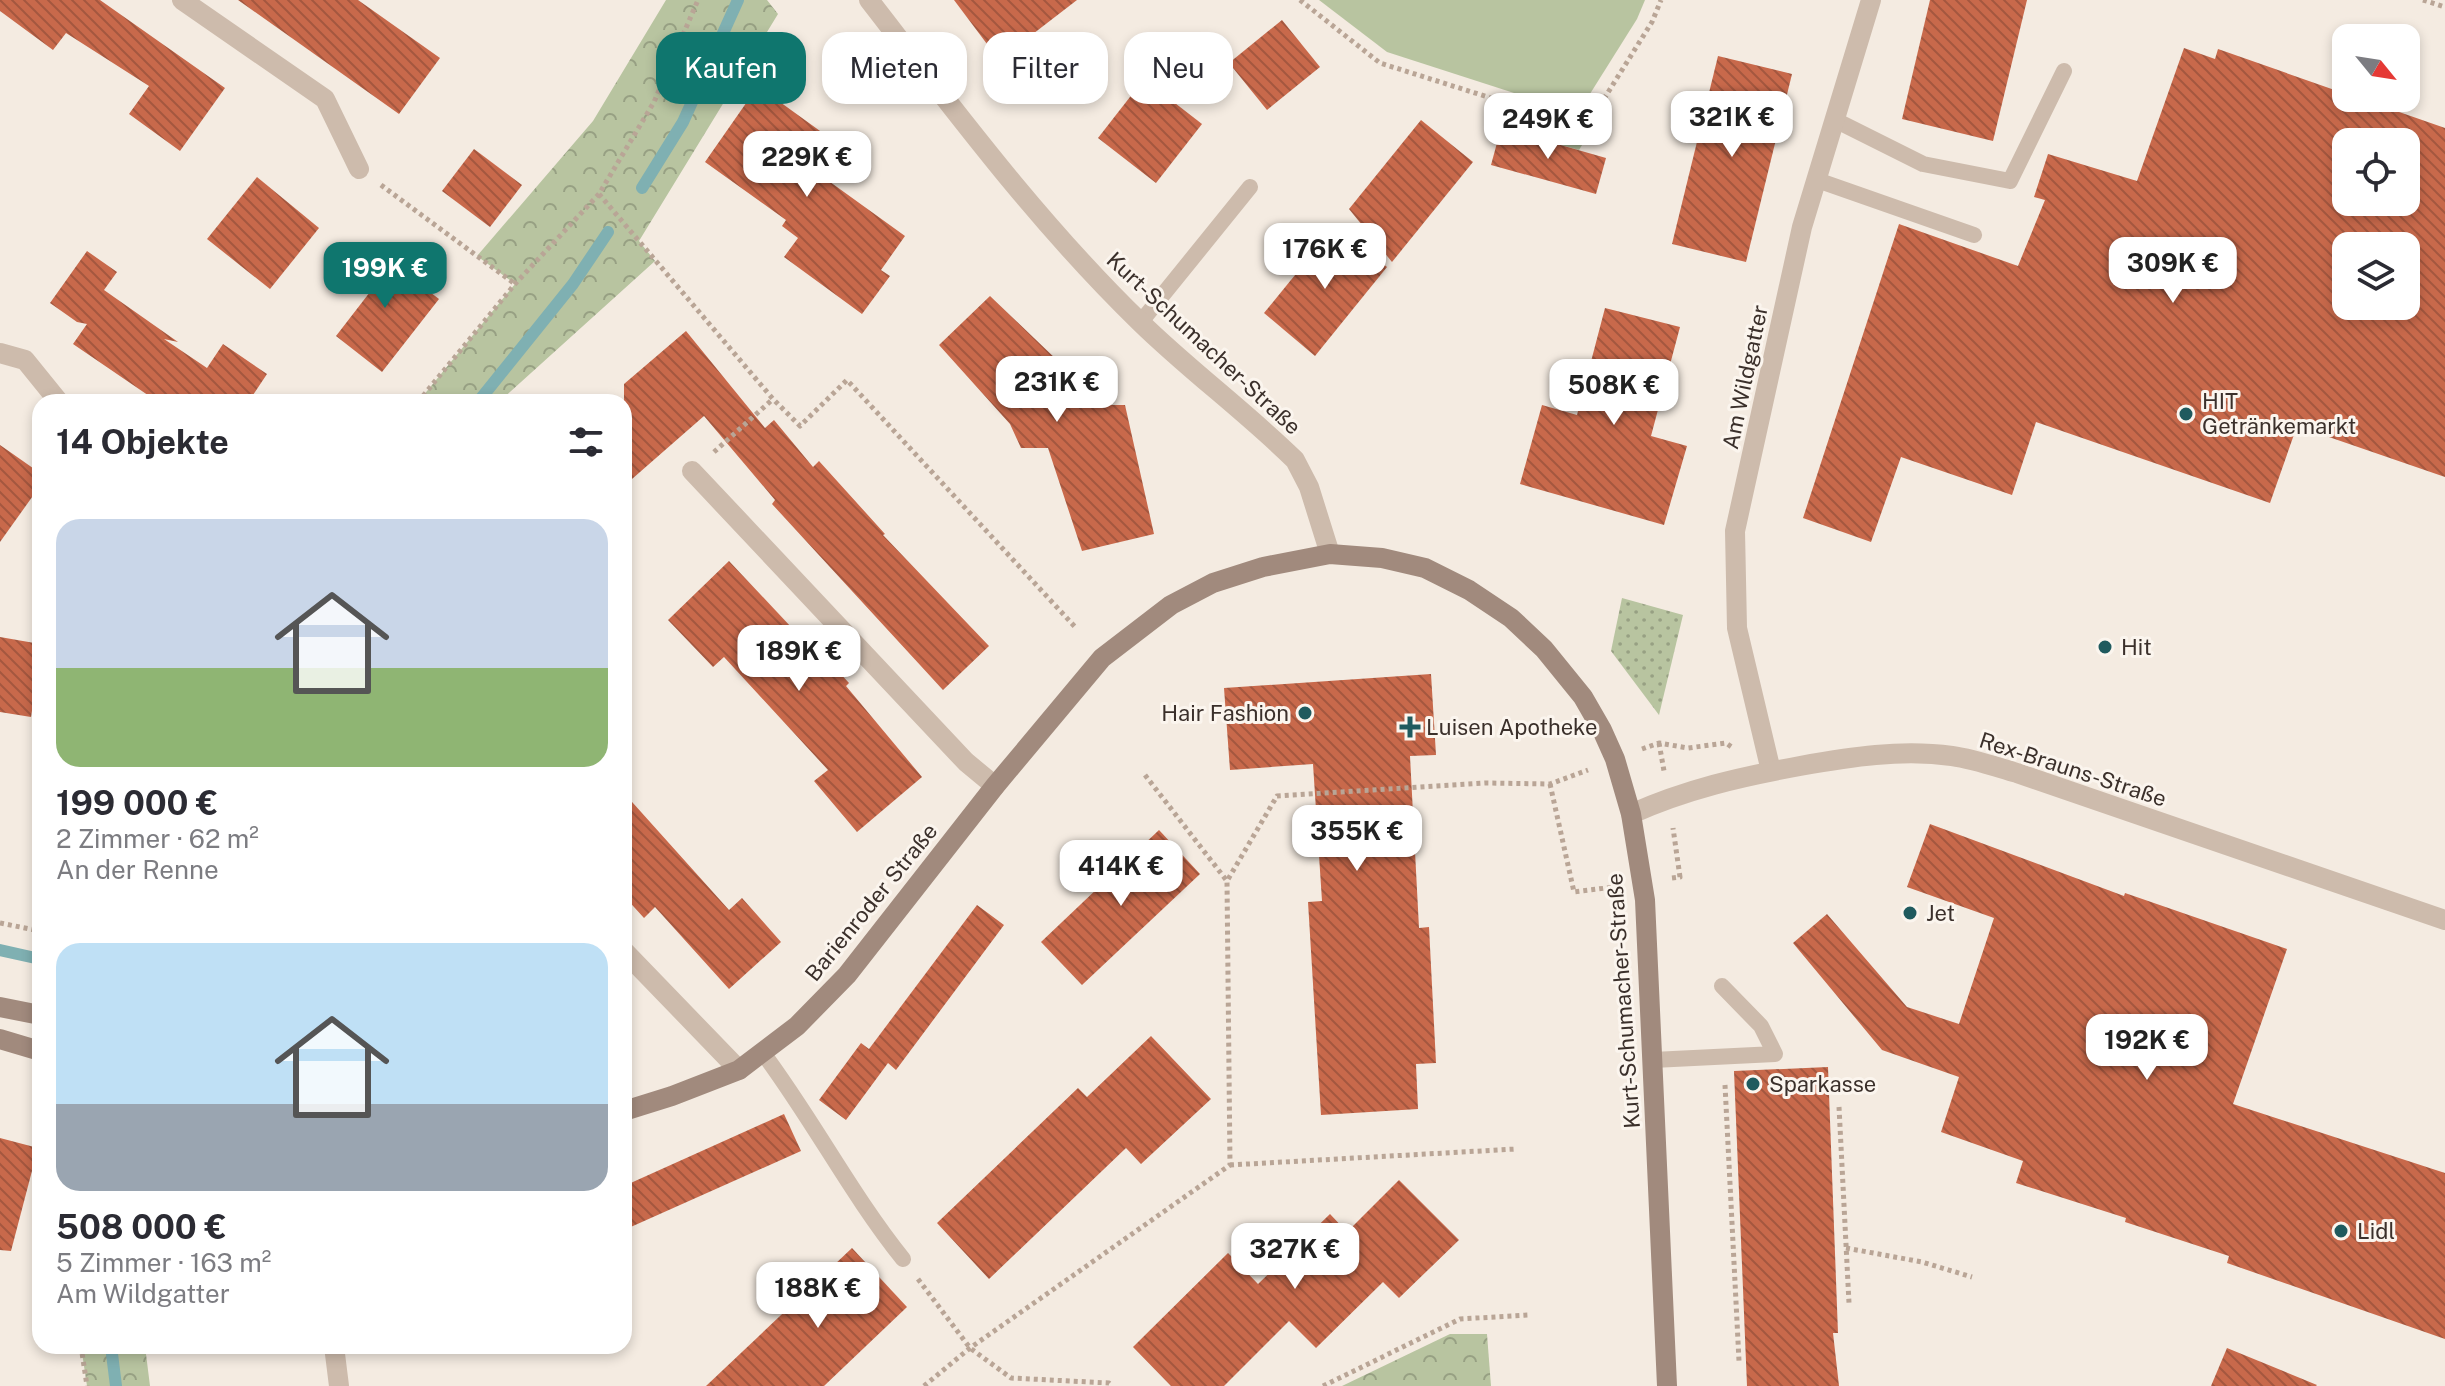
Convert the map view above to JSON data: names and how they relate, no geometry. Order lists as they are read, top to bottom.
{
  "streets": {
    "main road": ["Kurt-Schumacher-Straße", "Barienroder Straße"],
    "street": ["Am Wildgatter", "Rex-Brauns-Straße"]
  },
  "crossings": [
    ["Kurt-Schumacher-Straße", "Rex-Brauns-Straße"],
    ["Kurt-Schumacher-Straße", "Barienroder Straße"],
    ["Am Wildgatter", "Rex-Brauns-Straße"]
  ],
  "places": {
    "other": [
      "HIT Getränkemarkt",
      "Hit",
      "Hair Fashion",
      "Jet",
      "Sparkasse",
      "Lidl"
    ],
    "health": ["Luisen Apotheke"]
  },
  "north": "bottom right",
  "page": {
    "chip": [
      "Kaufen",
      "Mieten",
      "Filter",
      "Neu"
    ],
    "price": [
      "321K €",
      "249K €",
      "229K €",
      "176K €",
      "309K €",
      "199K €",
      "231K €",
      "508K €",
      "189K €",
      "355K €",
      "414K €",
      "192K €",
      "327K €",
      "188K €"
    ],
    "heading": "14 Objekte",
    "list": [
      {
        "name": "199 000 €",
        "note": "2 Zimmer · 62 m² · An der Renne"
      },
      {
        "name": "508 000 €",
        "note": "5 Zimmer · 163 m² · Am Wildgatter"
      }
    ]
  }
}
